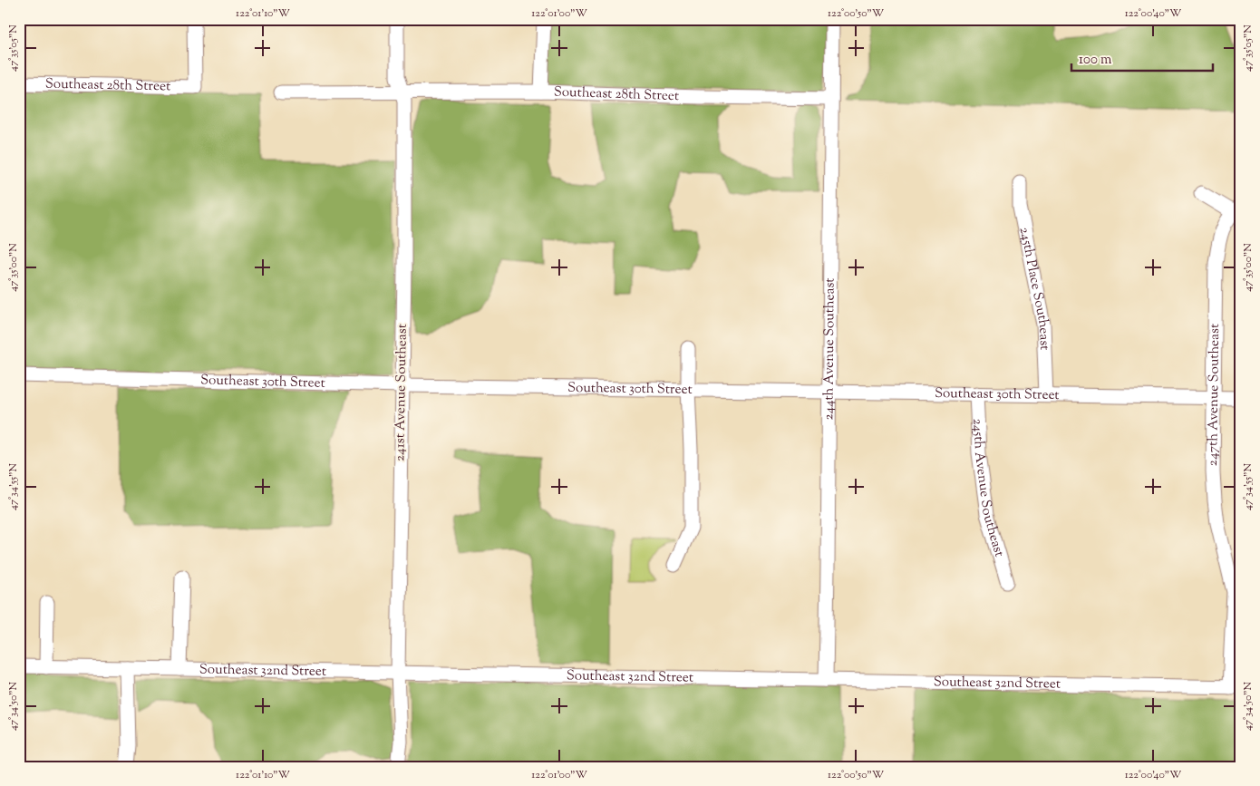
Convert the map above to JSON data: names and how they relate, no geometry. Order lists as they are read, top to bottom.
{
  "streets": {
    "street": [
      "Southeast 28th Street",
      "245th Place Southeast",
      "244th Avenue Southeast",
      "Southeast 30th Street",
      "241st Avenue Southeast",
      "247th Avenue Southeast",
      "245th Avenue Southeast",
      "Southeast 32nd Street"
    ]
  },
  "crossings": [
    ["Southeast 28th Street", "244th Avenue Southeast"],
    ["Southeast 28th Street", "241st Avenue Southeast"],
    ["245th Place Southeast", "Southeast 30th Street"],
    ["244th Avenue Southeast", "Southeast 30th Street"],
    ["244th Avenue Southeast", "Southeast 32nd Street"],
    ["Southeast 30th Street", "241st Avenue Southeast"],
    ["Southeast 30th Street", "247th Avenue Southeast"],
    ["Southeast 30th Street", "245th Avenue Southeast"],
    ["241st Avenue Southeast", "Southeast 32nd Street"],
    ["247th Avenue Southeast", "Southeast 32nd Street"]
  ],
  "scale_bar": "100 m",
  "coordinates": [
    "122°01'10\"W",
    "122°01'00\"W",
    "122°00'50\"W",
    "122°00'40\"W",
    "47°35'05\"N",
    "47°35'00\"N",
    "47°34'55\"N",
    "47°34'50\"N"
  ]
}
